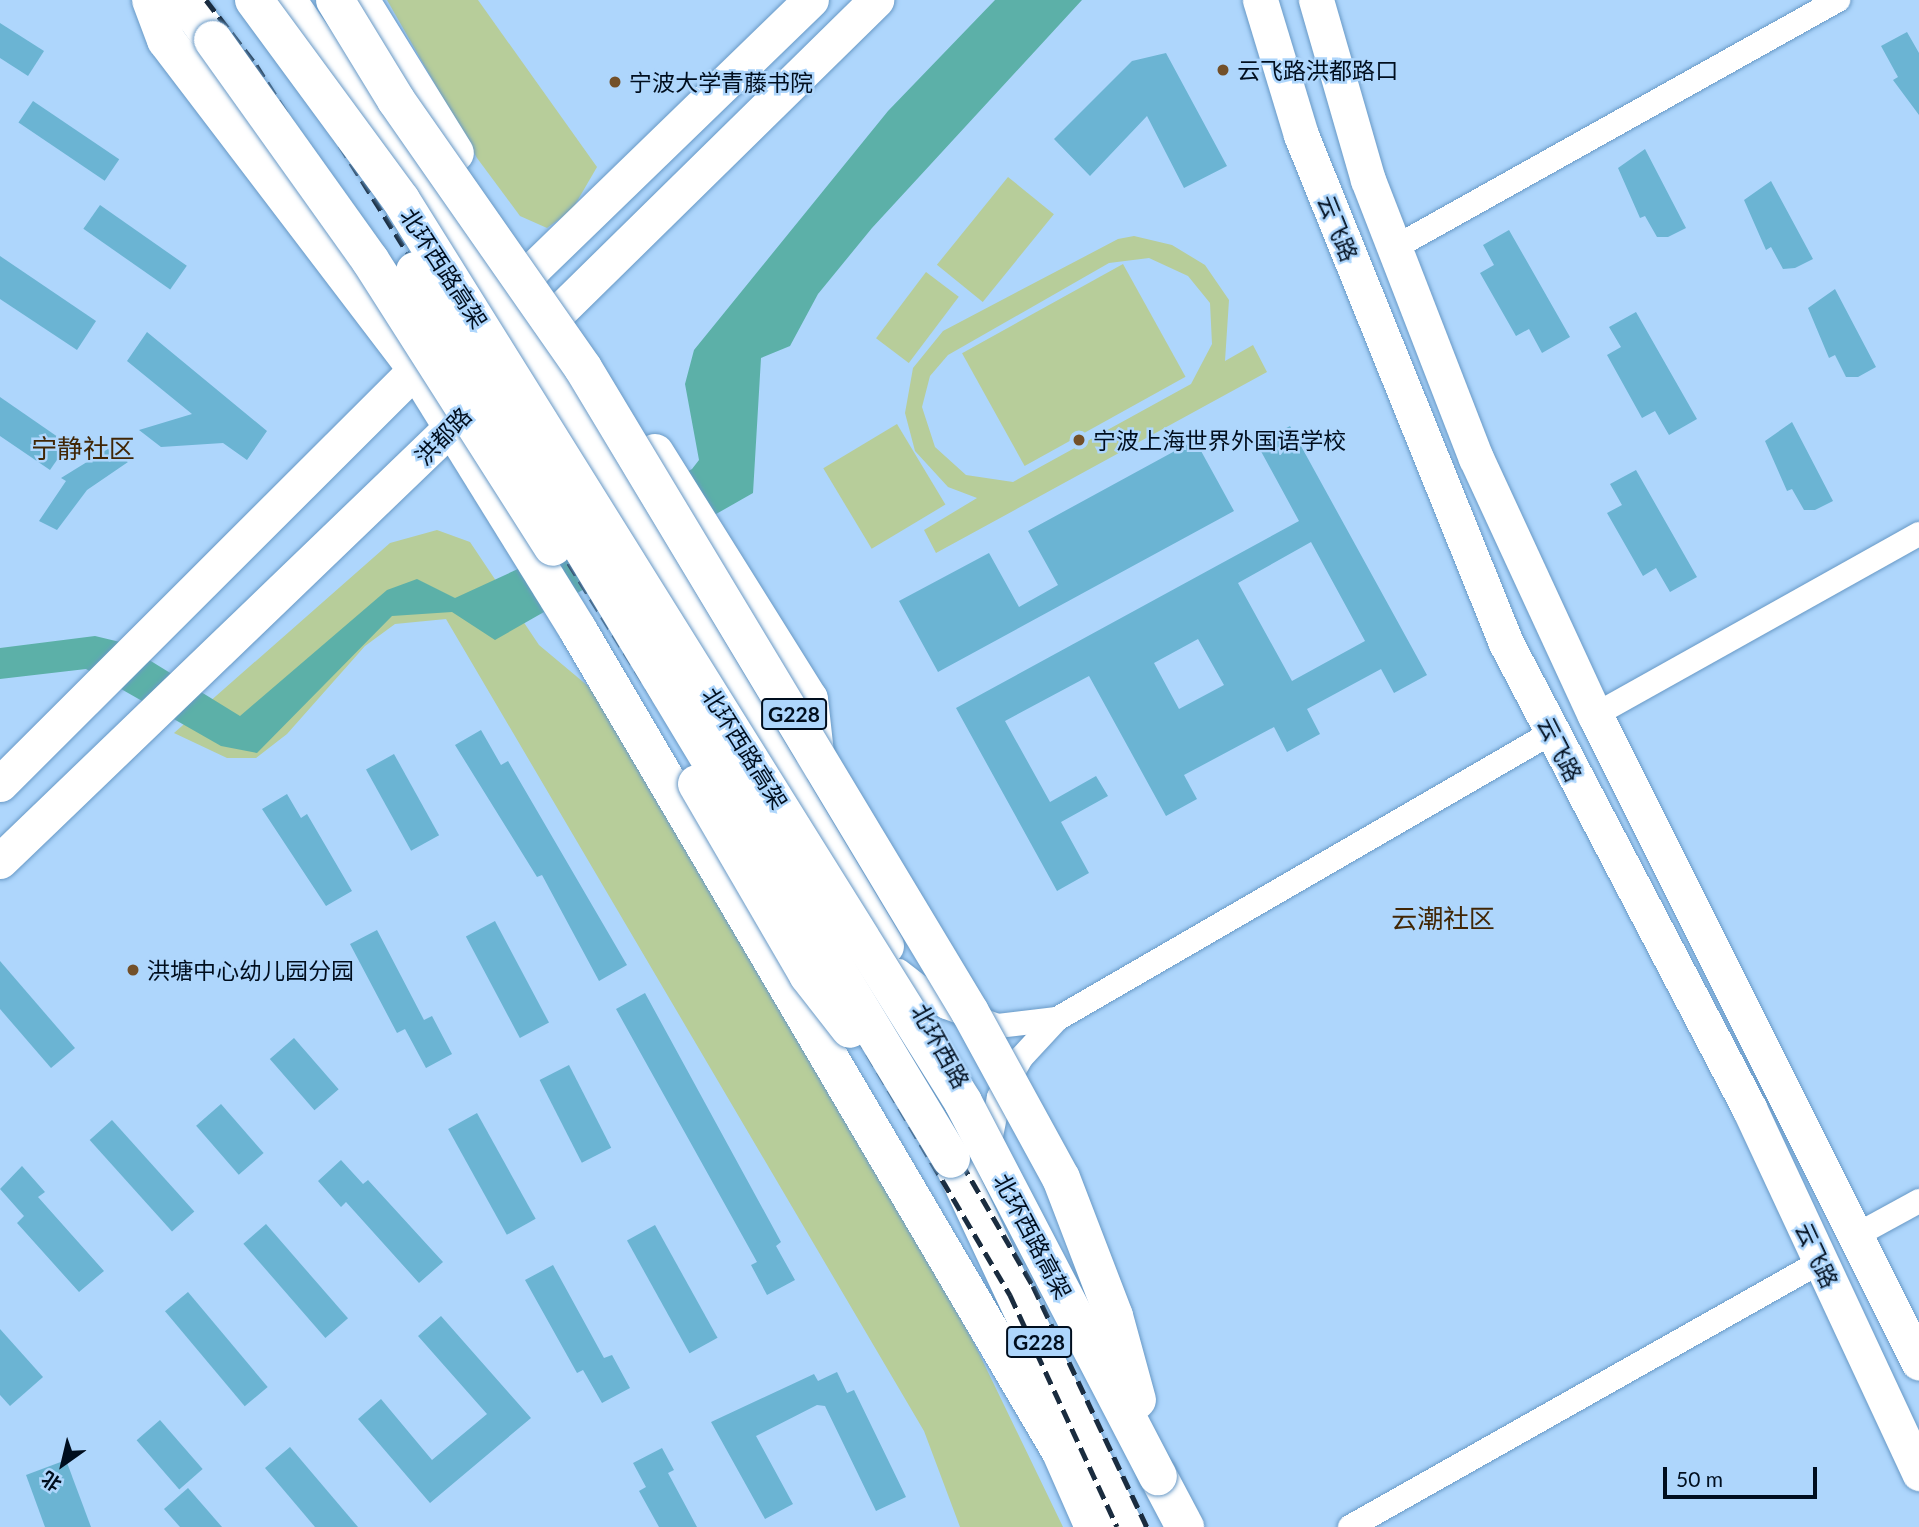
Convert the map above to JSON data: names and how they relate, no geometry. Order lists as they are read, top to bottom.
{
  "streets": {
    "main road": [
      "云飞路",
      "北环西路高架",
      "洪都路",
      "G228",
      "北环西路"
    ]
  },
  "crossings": [
    ["北环西路高架", "G228"],
    ["洪都路", "北环西路"]
  ],
  "districts": ["宁静社区", "云潮社区"],
  "places": [
    "云飞路洪都路口",
    "宁波大学青藤书院",
    "宁波上海世界外国语学校",
    "洪塘中心幼儿园分园"
  ],
  "scale_bar": "50 m",
  "north": "bottom left"
}
